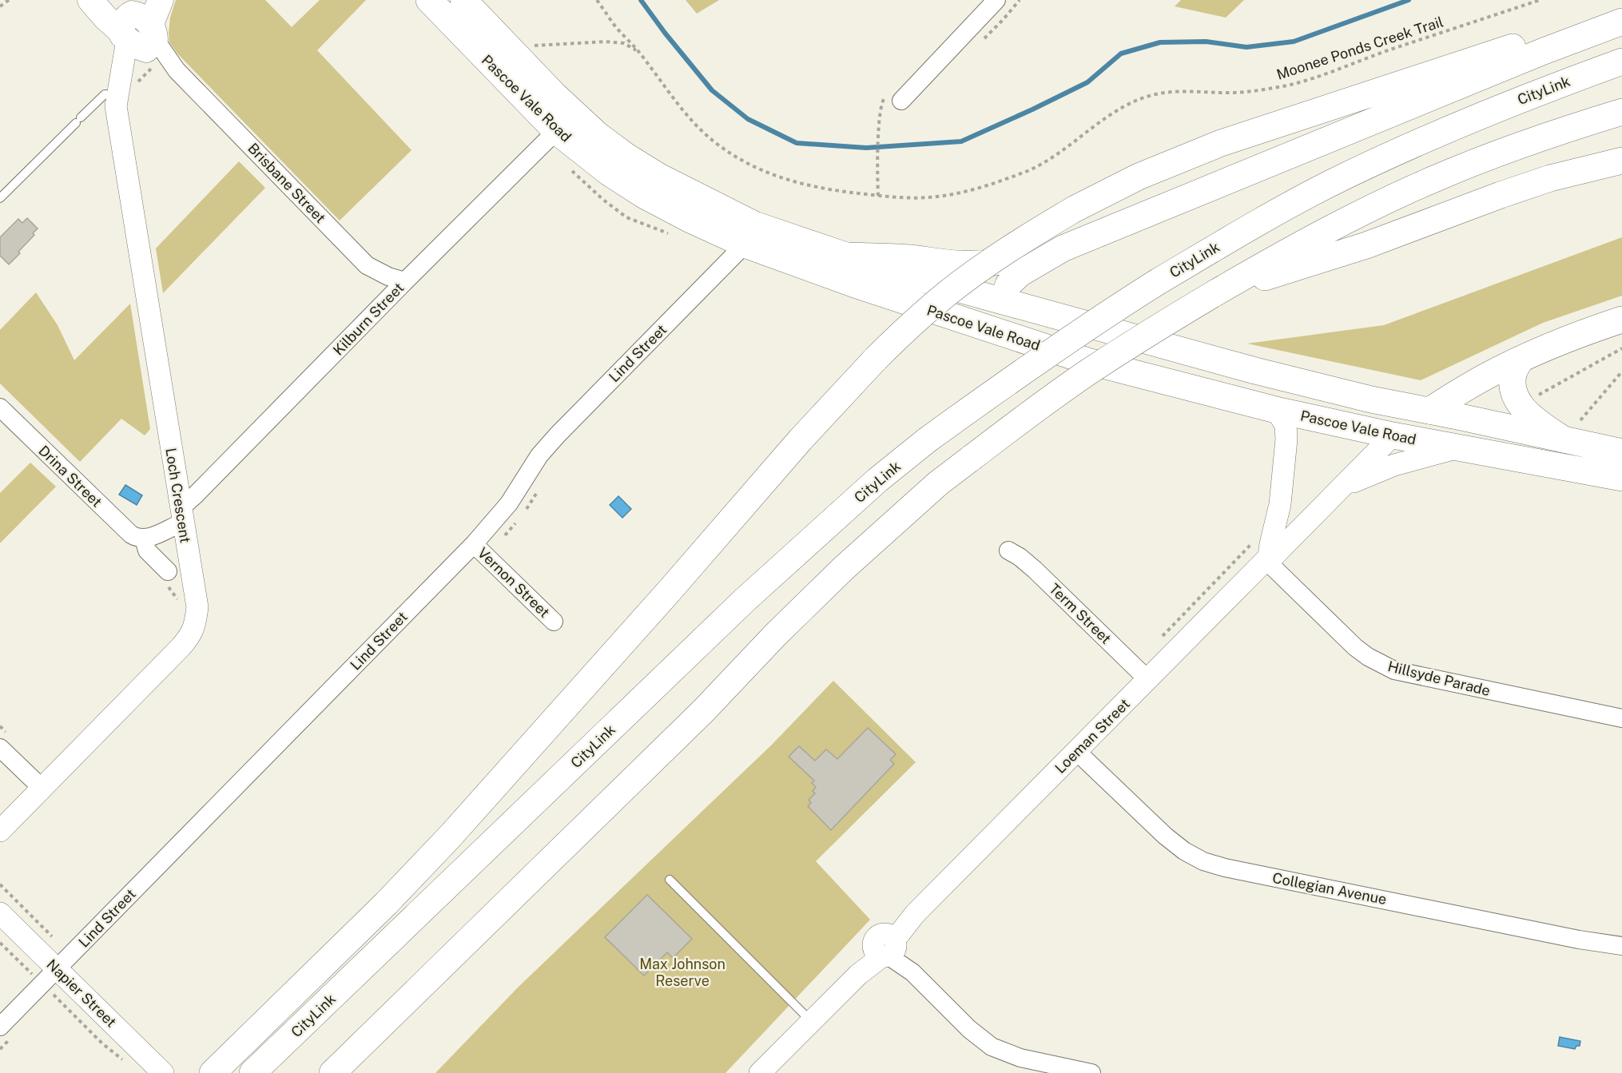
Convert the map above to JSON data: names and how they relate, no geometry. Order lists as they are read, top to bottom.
{
  "streets": {
    "main road": ["CityLink", "Pascoe Vale Road"],
    "street": [
      "Brisbane Street",
      "Kilburn Street",
      "Lind Street",
      "Drina Street",
      "Loch Crescent",
      "Vernon Street",
      "Term Street",
      "Hillsyde Parade",
      "Loeman Street",
      "Collegian Avenue",
      "Napier Street"
    ],
    "path": ["Moonee Ponds Creek Trail"]
  },
  "crossings": [
    ["Pascoe Vale Road", "Kilburn Street"],
    ["Pascoe Vale Road", "Lind Street"],
    ["Pascoe Vale Road", "Loeman Street"],
    ["Brisbane Street", "Kilburn Street"],
    ["Kilburn Street", "Loch Crescent"],
    ["Lind Street", "Vernon Street"],
    ["Lind Street", "Napier Street"],
    ["Term Street", "Loeman Street"],
    ["Hillsyde Parade", "Loeman Street"],
    ["Loeman Street", "Collegian Avenue"]
  ],
  "parks": ["Max Johnson Reserve"]
}
